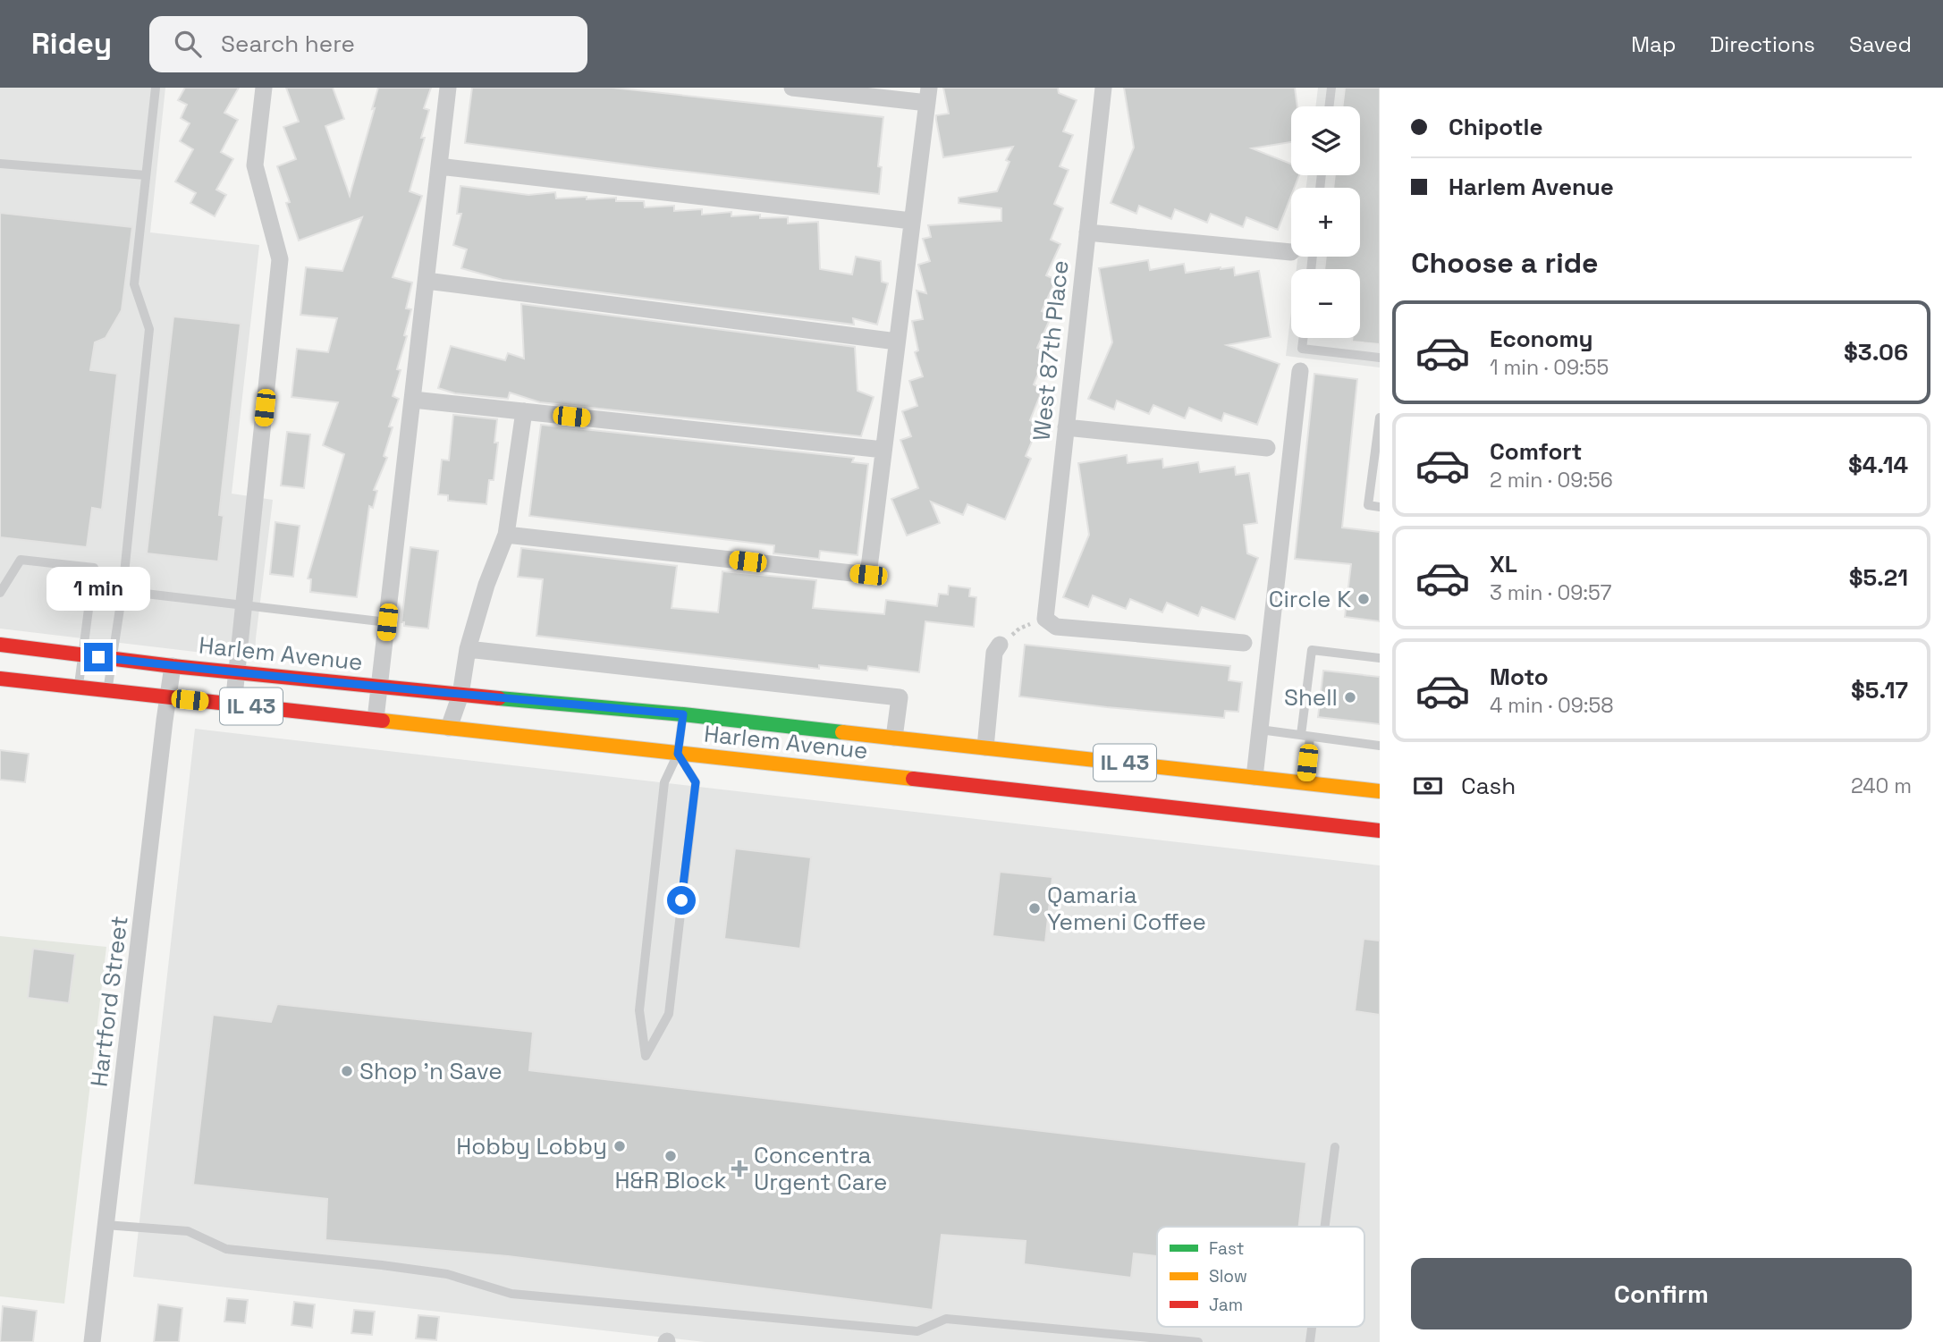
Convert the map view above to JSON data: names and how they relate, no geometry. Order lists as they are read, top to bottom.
{
  "streets": {
    "main road": ["Harlem Avenue", "IL 43"],
    "street": ["West 87th Place", "Hartford Street"]
  },
  "crossings": [
    ["Harlem Avenue", "Hartford Street"]
  ],
  "places": {
    "other": [
      "Circle K",
      "Shell",
      "Qamaria Yemeni Coffee",
      "Shop 'n Save",
      "Hobby Lobby",
      "H&R Block"
    ],
    "health": ["Concentra Urgent Care"]
  },
  "legend": ["Fast", "Slow", "Jam"],
  "page": {
    "header": "Ridey",
    "search": "Search here",
    "nav": ["Map", "Directions", "Saved"],
    "banner": ["Chipotle", "Harlem Avenue"],
    "map_buttons": ["+", "−"],
    "heading": "Choose a ride",
    "list": [
      {
        "name": "Economy",
        "note": "1 min · 09:55",
        "value": "$3.06"
      },
      {
        "name": "Comfort",
        "note": "2 min · 09:56",
        "value": "$4.14"
      },
      {
        "name": "XL",
        "note": "3 min · 09:57",
        "value": "$5.21"
      },
      {
        "name": "Moto",
        "note": "4 min · 09:58",
        "value": "$5.17"
      }
    ],
    "bubble": "1 min",
    "pay": ["Cash", "240 m"],
    "buttons": "Confirm"
  }
}
